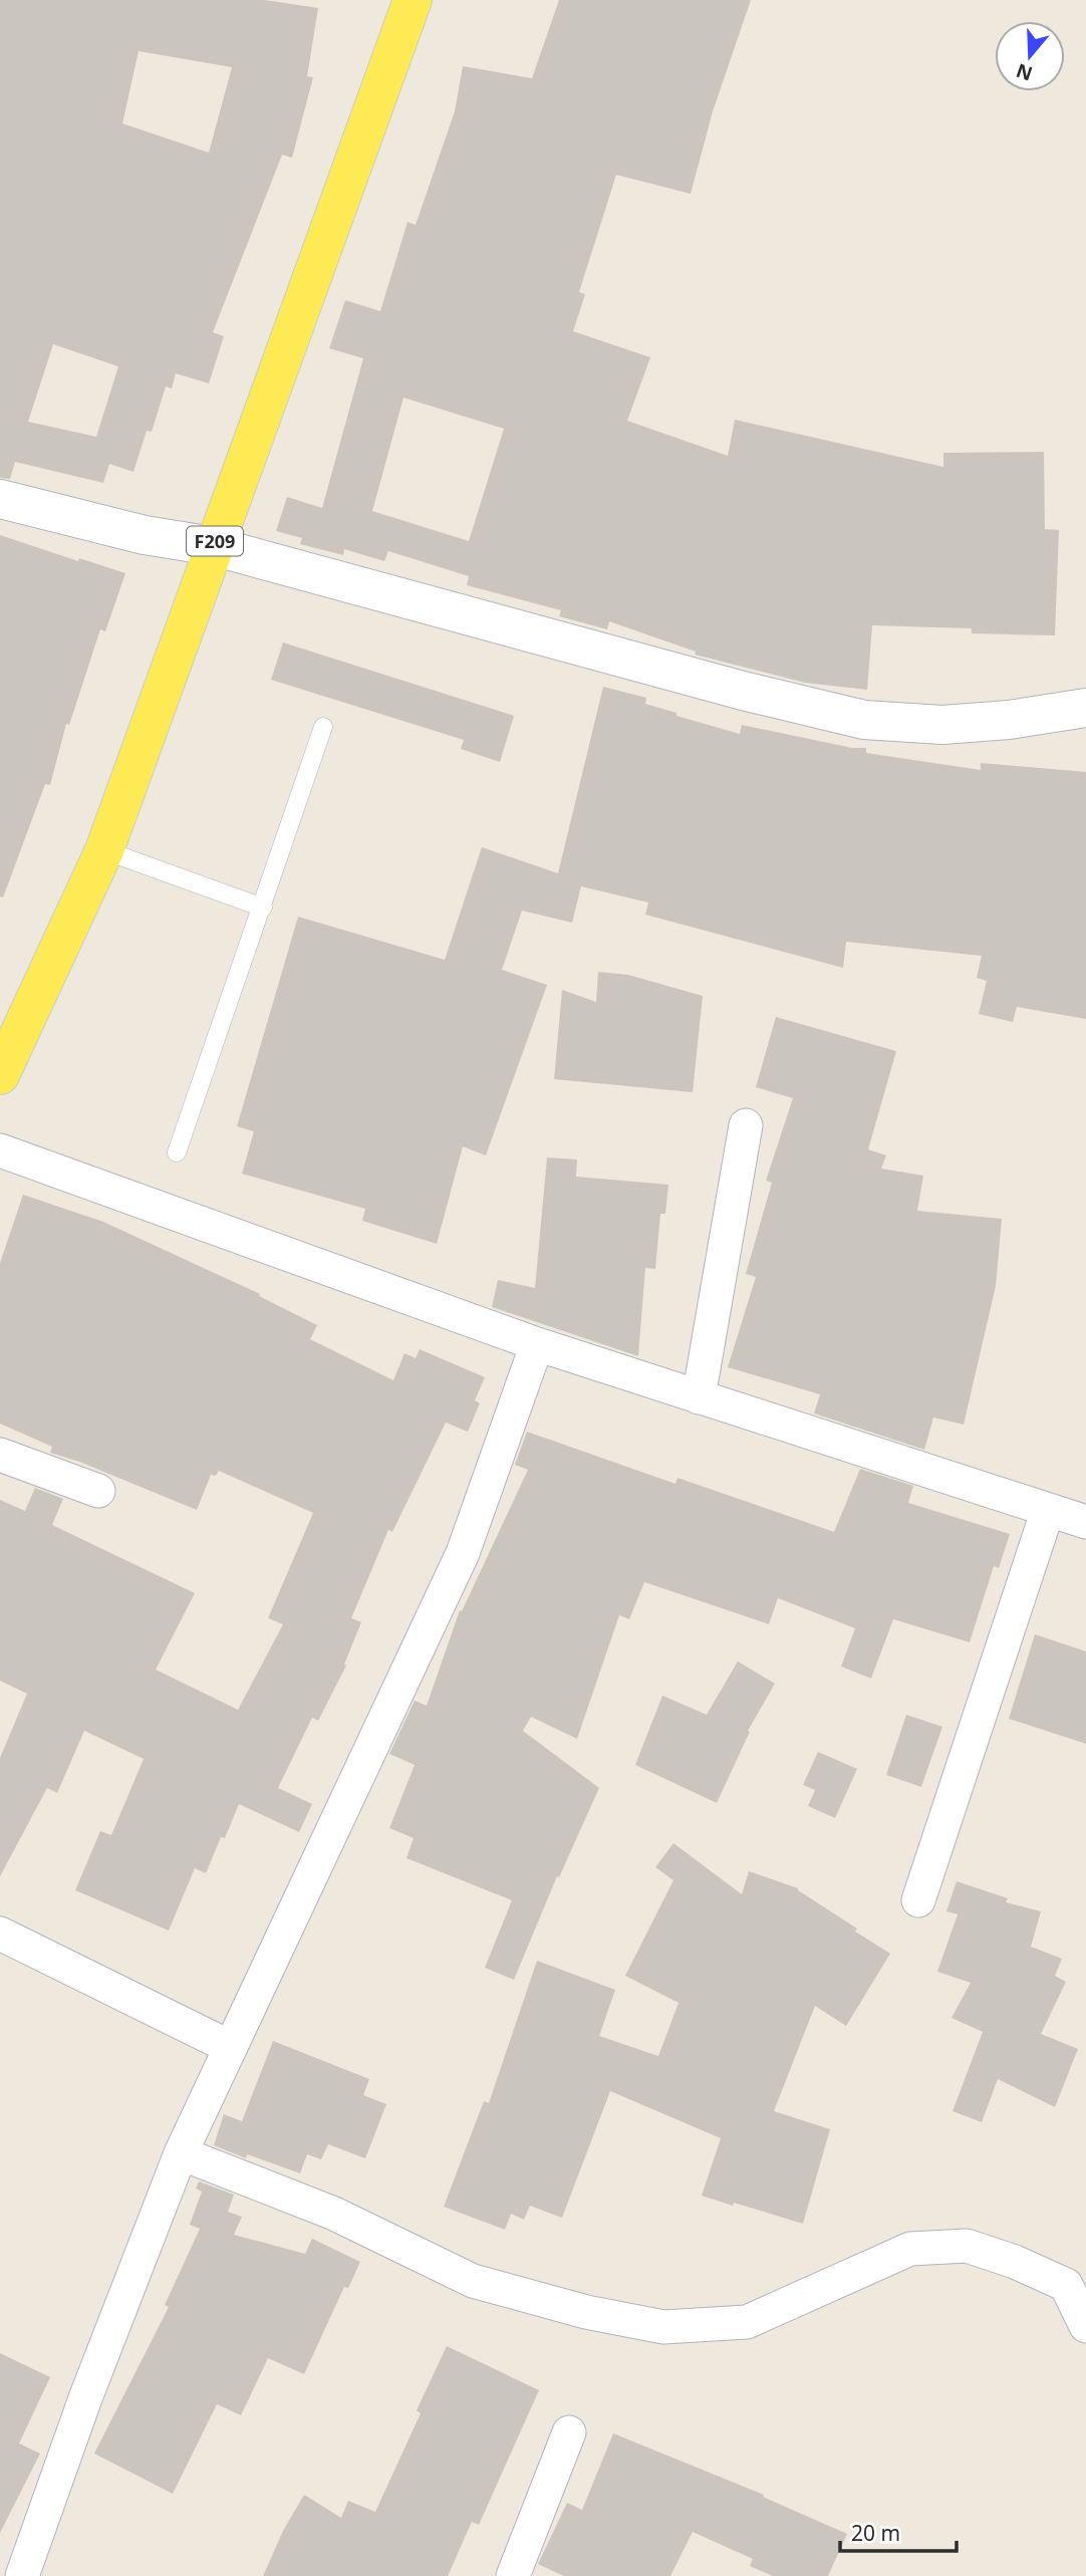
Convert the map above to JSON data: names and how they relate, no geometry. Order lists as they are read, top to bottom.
{
  "streets": {
    "main road": ["F209"]
  },
  "scale_bar": "20 m",
  "north": "bottom"
}
